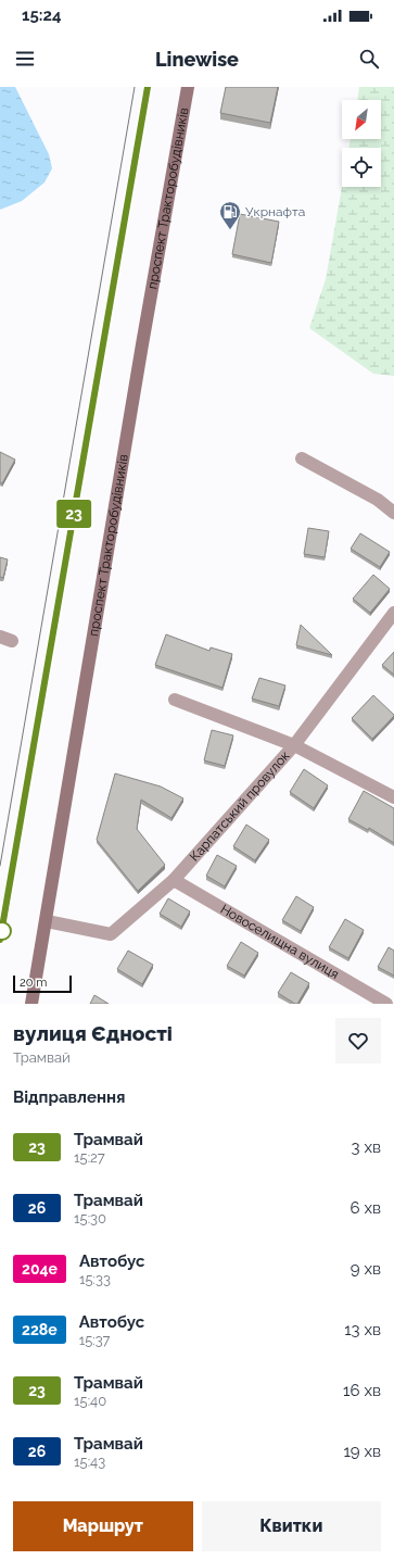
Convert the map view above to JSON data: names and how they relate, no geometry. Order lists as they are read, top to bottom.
{
  "streets": {
    "main road": ["проспект Тракторобудівників"],
    "street": ["Карпатський провулок", "Новоселищна вулиця"]
  },
  "crossings": [
    ["проспект Тракторобудівників", "Карпатський провулок"],
    ["Карпатський провулок", "Новоселищна вулиця"]
  ],
  "places": {
    "fuel station": ["Укрнафта"]
  },
  "lines": ["tram line 23"],
  "scale_bar": "20 m",
  "north": "bottom left",
  "page": {
    "status": "15:24",
    "header": "Linewise",
    "on_map": "23",
    "scale": "20 m",
    "heading": [
      ["вулиця Єдності", "Трамвай"],
      "Відправлення"
    ],
    "list": [
      {
        "mark": "23",
        "name": "Трамвай",
        "note": "15:27",
        "value": "3 хв"
      },
      {
        "mark": "26",
        "name": "Трамвай",
        "note": "15:30",
        "value": "6 хв"
      },
      {
        "mark": "204е",
        "name": "Автобус",
        "note": "15:33",
        "value": "9 хв"
      },
      {
        "mark": "228е",
        "name": "Автобус",
        "note": "15:37",
        "value": "13 хв"
      },
      {
        "mark": "23",
        "name": "Трамвай",
        "note": "15:40",
        "value": "16 хв"
      },
      {
        "mark": "26",
        "name": "Трамвай",
        "note": "15:43",
        "value": "19 хв"
      }
    ],
    "buttons": ["Маршрут", "Квитки"]
  }
}
